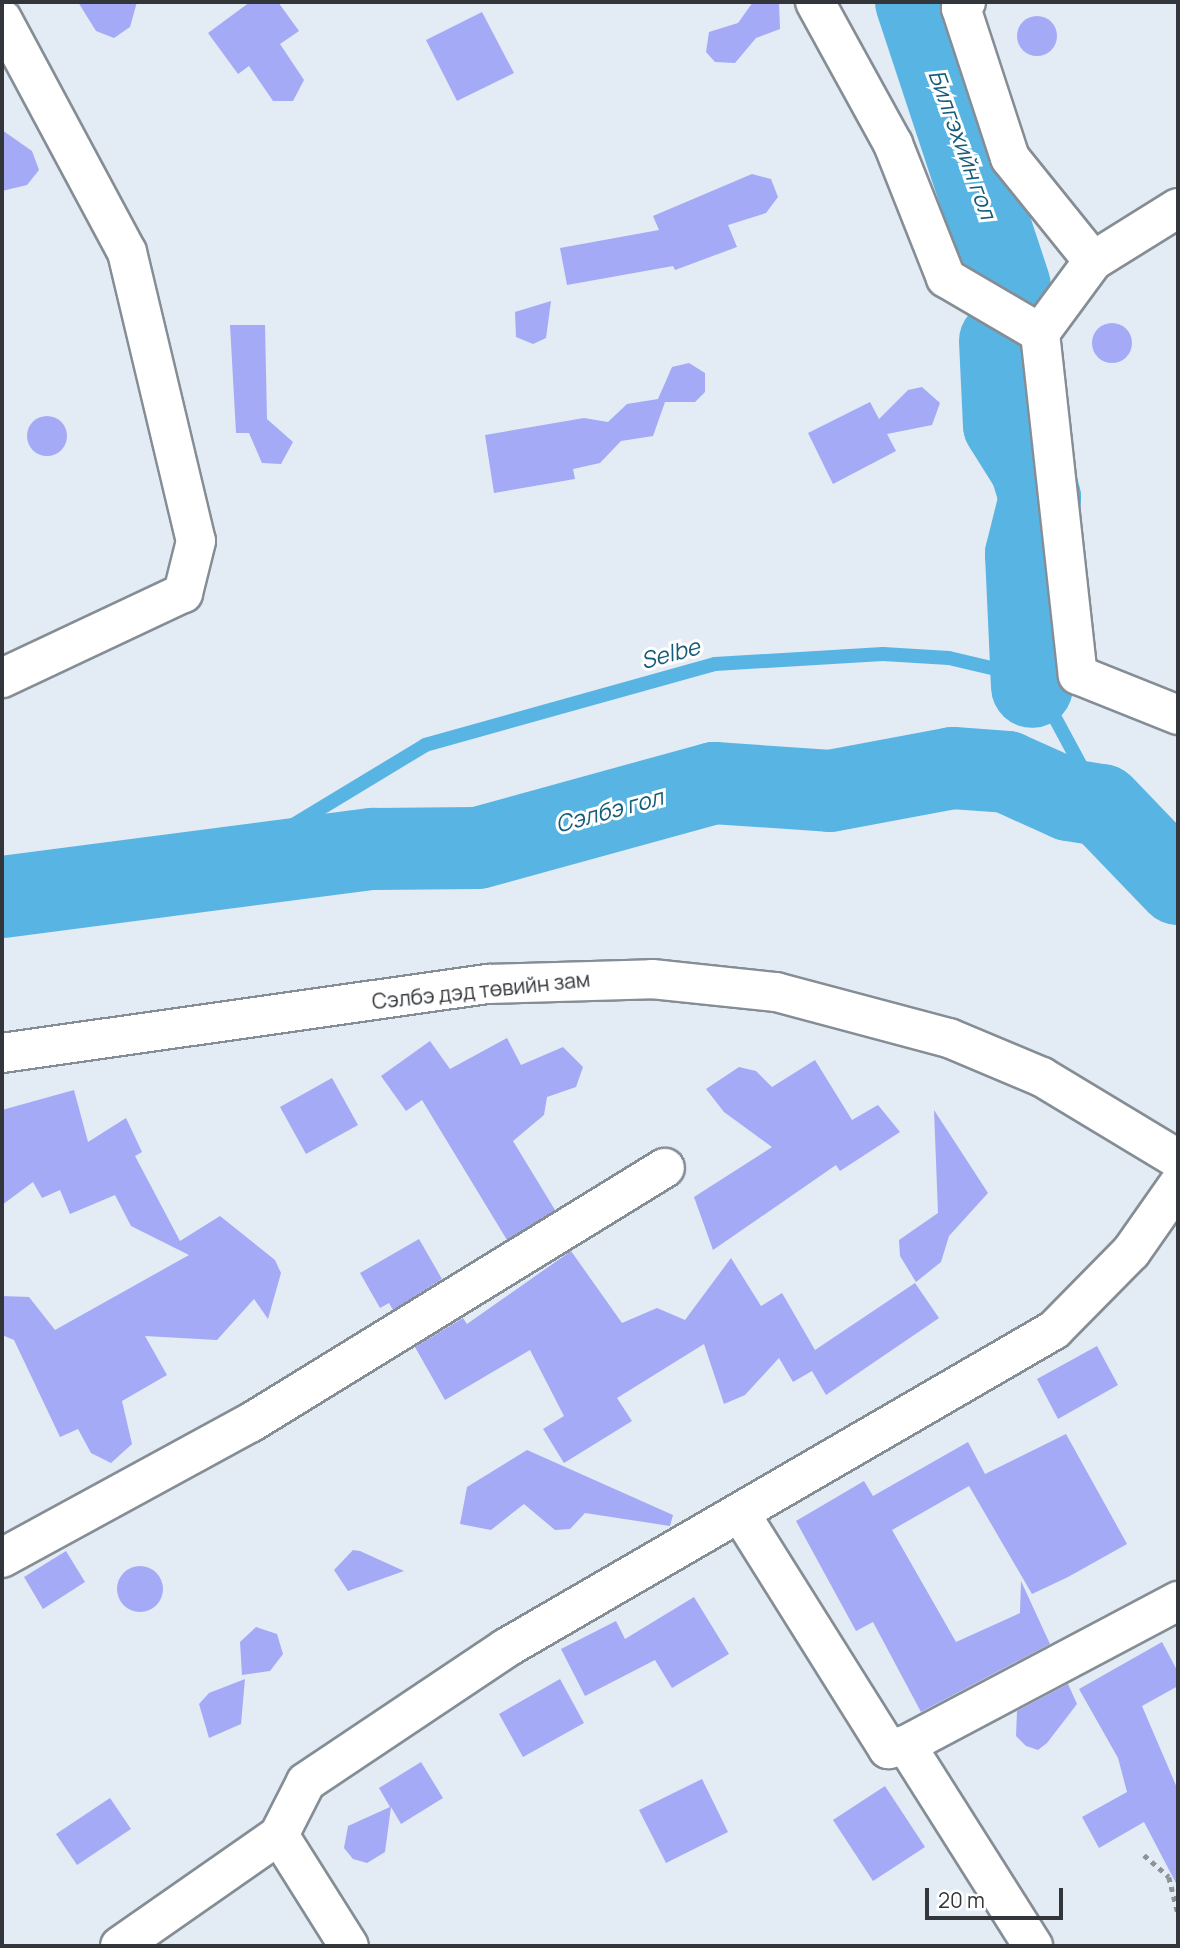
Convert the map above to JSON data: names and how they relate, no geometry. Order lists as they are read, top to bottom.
{
  "streets": {
    "street": ["Сэлбэ дэд төвийн зам"]
  },
  "water": ["Билгэхийн гол", "Selbe", "Сэлбэ гол"],
  "scale_bar": "20 m"
}
